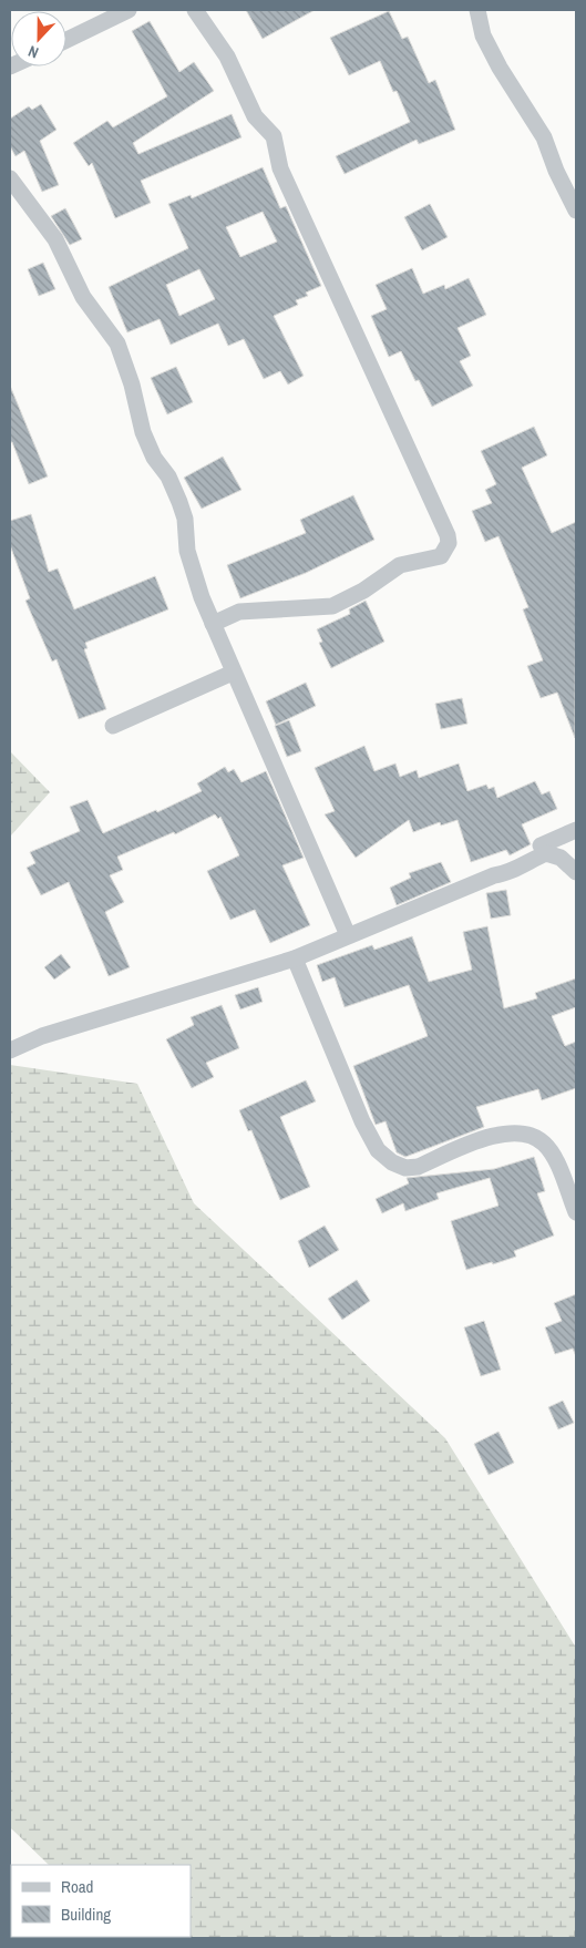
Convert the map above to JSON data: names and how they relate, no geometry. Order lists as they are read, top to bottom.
{
  "legend": ["Road", "Building"],
  "north": "bottom"
}
